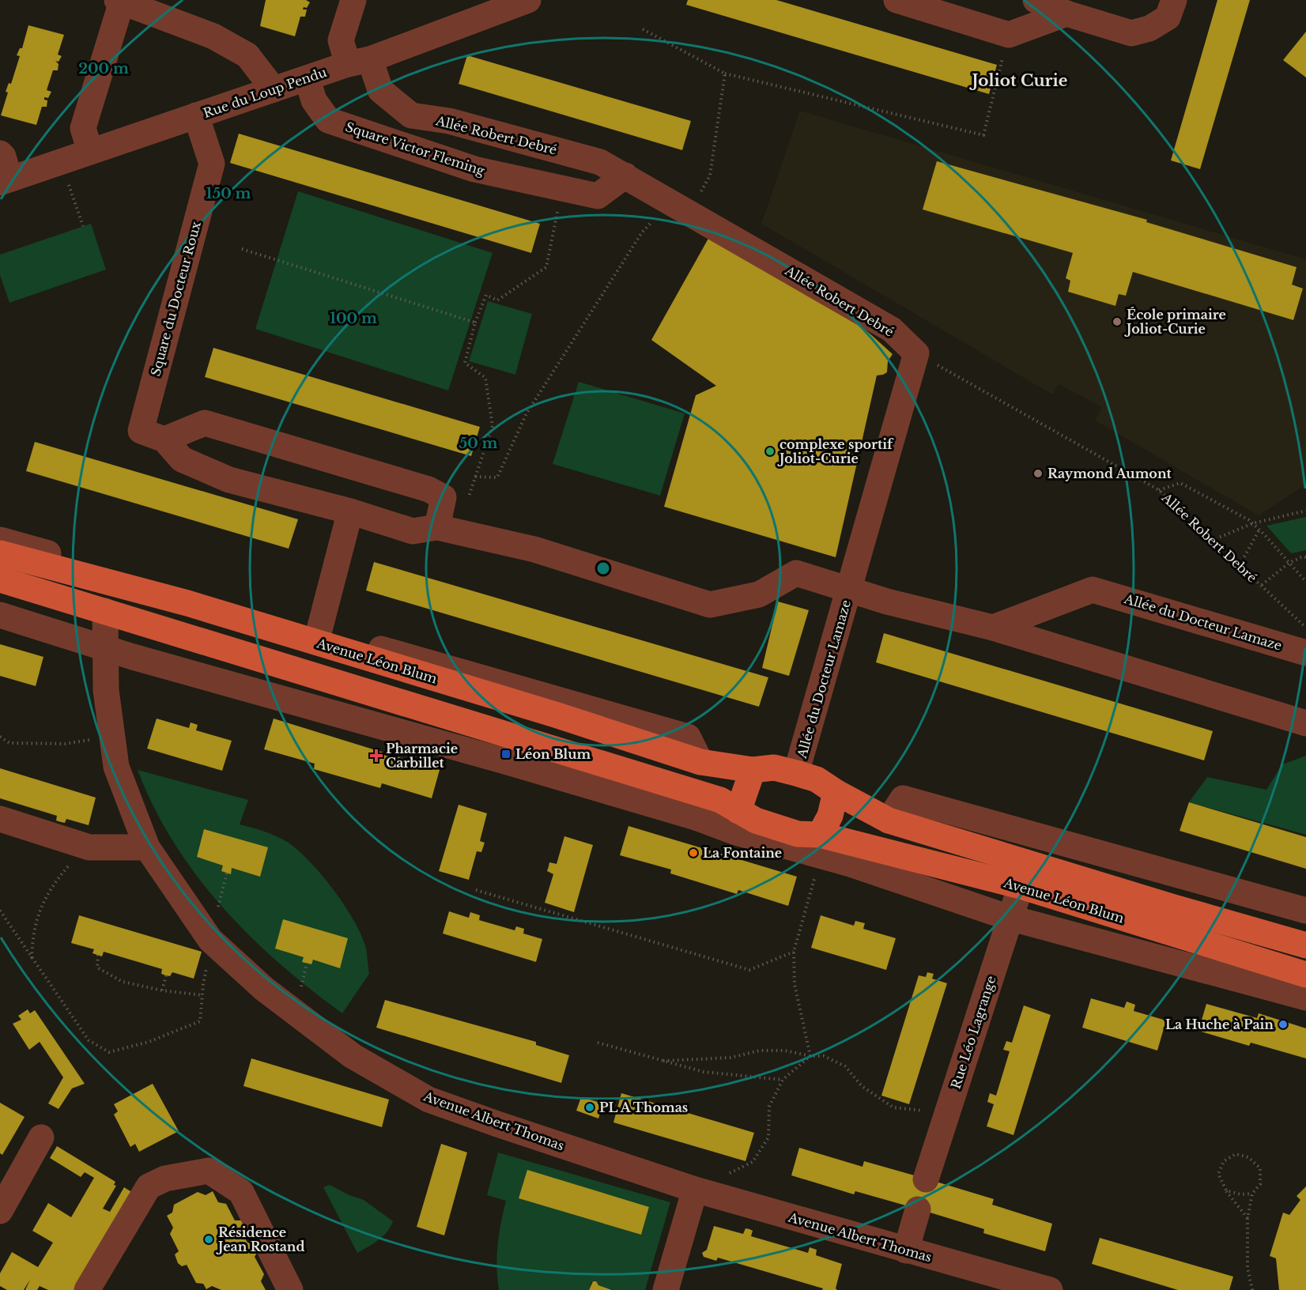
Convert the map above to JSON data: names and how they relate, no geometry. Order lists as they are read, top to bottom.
{
  "streets": {
    "main road": ["Avenue Léon Blum"],
    "street": [
      "Rue du Loup Pendu",
      "Allée Robert Debré",
      "Square Victor Fleming",
      "Square du Docteur Roux",
      "Allée du Docteur Lamaze",
      "Rue Léo Lagrange",
      "Avenue Albert Thomas"
    ]
  },
  "crossings": [
    ["Rue du Loup Pendu", "Allée Robert Debré"],
    ["Rue du Loup Pendu", "Square Victor Fleming"],
    ["Rue du Loup Pendu", "Square du Docteur Roux"],
    ["Allée Robert Debré", "Square Victor Fleming"],
    ["Square du Docteur Roux", "Allée du Docteur Lamaze"],
    ["Allée du Docteur Lamaze", "Avenue Léon Blum"],
    ["Avenue Léon Blum", "Rue Léo Lagrange"],
    ["Avenue Léon Blum", "Avenue Albert Thomas"]
  ],
  "districts": ["Joliot Curie"],
  "places": {
    "other": [
      "École primaire Joliot-Curie",
      "complexe sportif Joliot-Curie",
      "Raymond Aumont",
      "La Fontaine",
      "La Huche à Pain",
      "PL A Thomas",
      "Résidence Jean Rostand"
    ],
    "transit": ["Léon Blum"],
    "health": ["Pharmacie Carbillet"]
  },
  "rings": [
    "200 m",
    "150 m",
    "100 m",
    "50 m"
  ]
}
